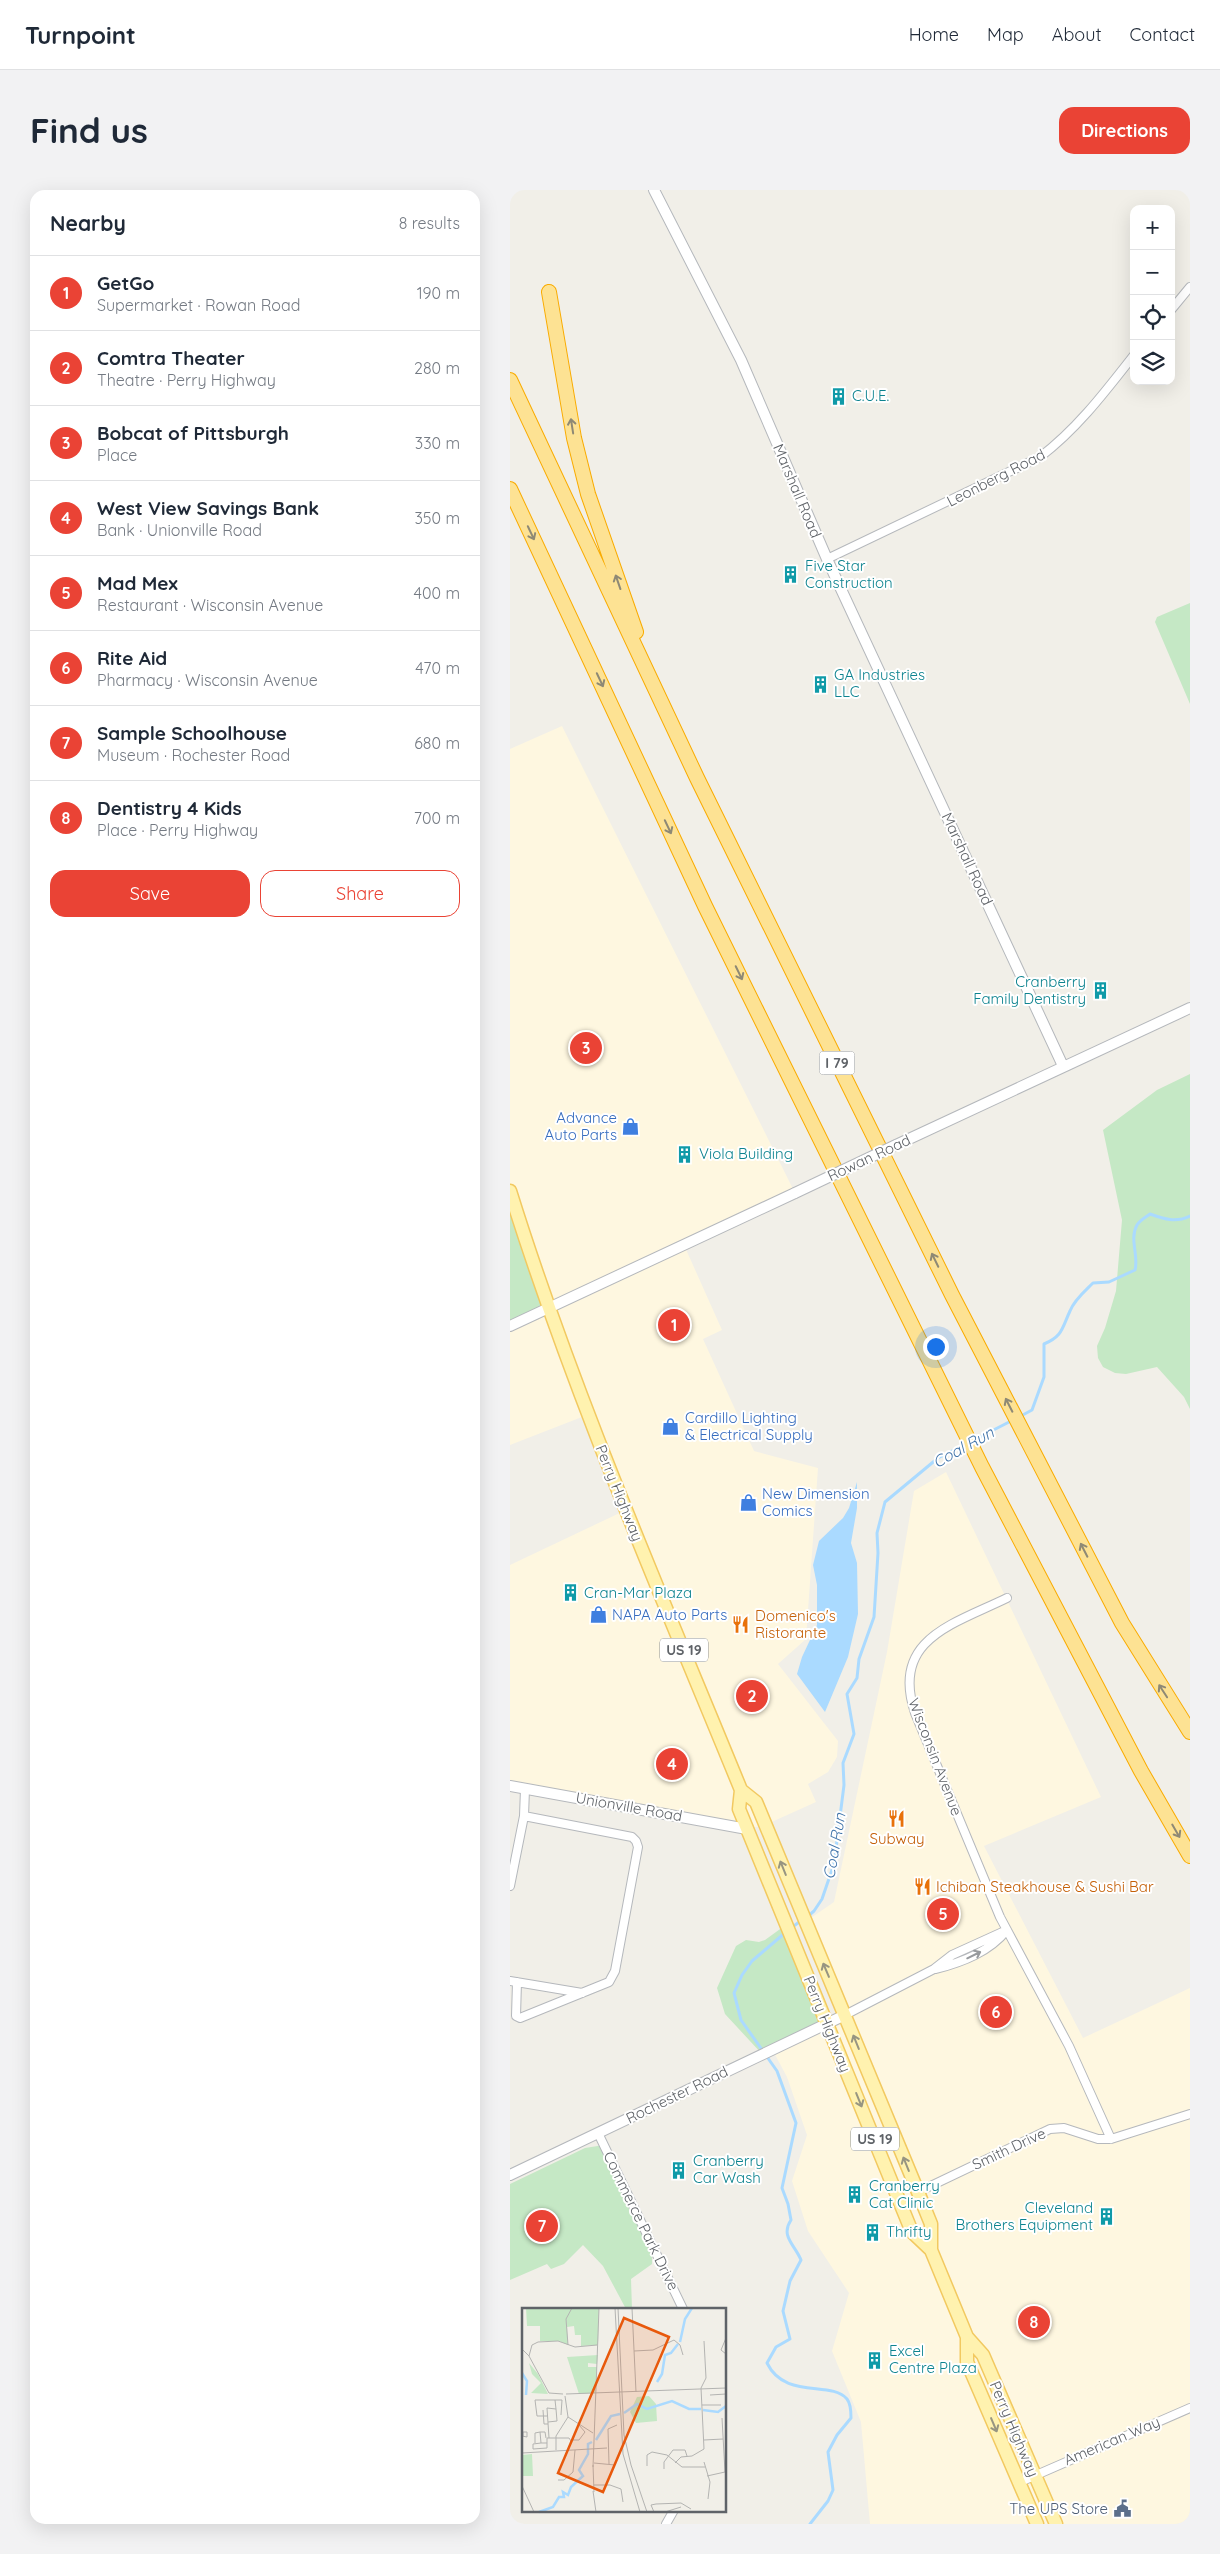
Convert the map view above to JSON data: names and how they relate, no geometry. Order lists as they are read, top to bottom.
{
  "streets": {
    "highway": ["I 79"],
    "main road": ["Perry Highway", "US 19"],
    "street": [
      "Leonberg Road",
      "Marshall Road",
      "Rowan Road",
      "Wisconsin Avenue",
      "Unionville Road",
      "Rochester Road",
      "Smith Drive",
      "Commerce Park Drive",
      "American Way"
    ]
  },
  "crossings": [
    ["Leonberg Road", "Marshall Road"],
    ["Marshall Road", "Rowan Road"],
    ["Rowan Road", "Perry Highway"],
    ["Perry Highway", "Unionville Road"],
    ["Perry Highway", "Rochester Road"],
    ["Perry Highway", "Smith Drive"],
    ["Perry Highway", "American Way"],
    ["Wisconsin Avenue", "Smith Drive"],
    ["Rochester Road", "Commerce Park Drive"]
  ],
  "water": ["Coal Run"],
  "places": {
    "building": [
      "C.U.E.",
      "Five Star Construction",
      "GA Industries LLC",
      "Cranberry Family Dentistry",
      "Viola Building",
      "Cran-Mar Plaza",
      "Cranberry Car Wash",
      "Cranberry Cat Clinic",
      "Cleveland Brothers Equipment",
      "Thrifty",
      "Excel Centre Plaza"
    ],
    "shop": [
      "Advance Auto Parts",
      "Cardillo Lighting & Electrical Supply",
      "New Dimension Comics",
      "NAPA Auto Parts"
    ],
    "restaurant": ["Domenico's Ristorante", "Subway", "Ichiban Steakhouse & Sushi Bar"],
    "public building": ["The UPS Store"]
  },
  "page": {
    "header": "Turnpoint",
    "nav": [
      "Home",
      "Map",
      "About",
      "Contact"
    ],
    "buttons": [
      "Directions",
      ["Save", "Share"]
    ],
    "title": "Find us",
    "heading": ["Nearby", "8 results"],
    "map_buttons": ["+", "−"],
    "list": [
      {
        "mark": "1",
        "name": "GetGo",
        "note": "Supermarket · Rowan Road",
        "value": "190 m"
      },
      {
        "mark": "2",
        "name": "Comtra Theater",
        "note": "Theatre · Perry Highway",
        "value": "280 m"
      },
      {
        "mark": "3",
        "name": "Bobcat of Pittsburgh",
        "note": "Place",
        "value": "330 m"
      },
      {
        "mark": "4",
        "name": "West View Savings Bank",
        "note": "Bank · Unionville Road",
        "value": "350 m"
      },
      {
        "mark": "5",
        "name": "Mad Mex",
        "note": "Restaurant · Wisconsin Avenue",
        "value": "400 m"
      },
      {
        "mark": "6",
        "name": "Rite Aid",
        "note": "Pharmacy · Wisconsin Avenue",
        "value": "470 m"
      },
      {
        "mark": "7",
        "name": "Sample Schoolhouse",
        "note": "Museum · Rochester Road",
        "value": "680 m"
      },
      {
        "mark": "8",
        "name": "Dentistry 4 Kids",
        "note": "Place · Perry Highway",
        "value": "700 m"
      }
    ],
    "pins": [
      "3",
      "1",
      "2",
      "4",
      "5",
      "6",
      "7",
      "8"
    ]
  }
}
